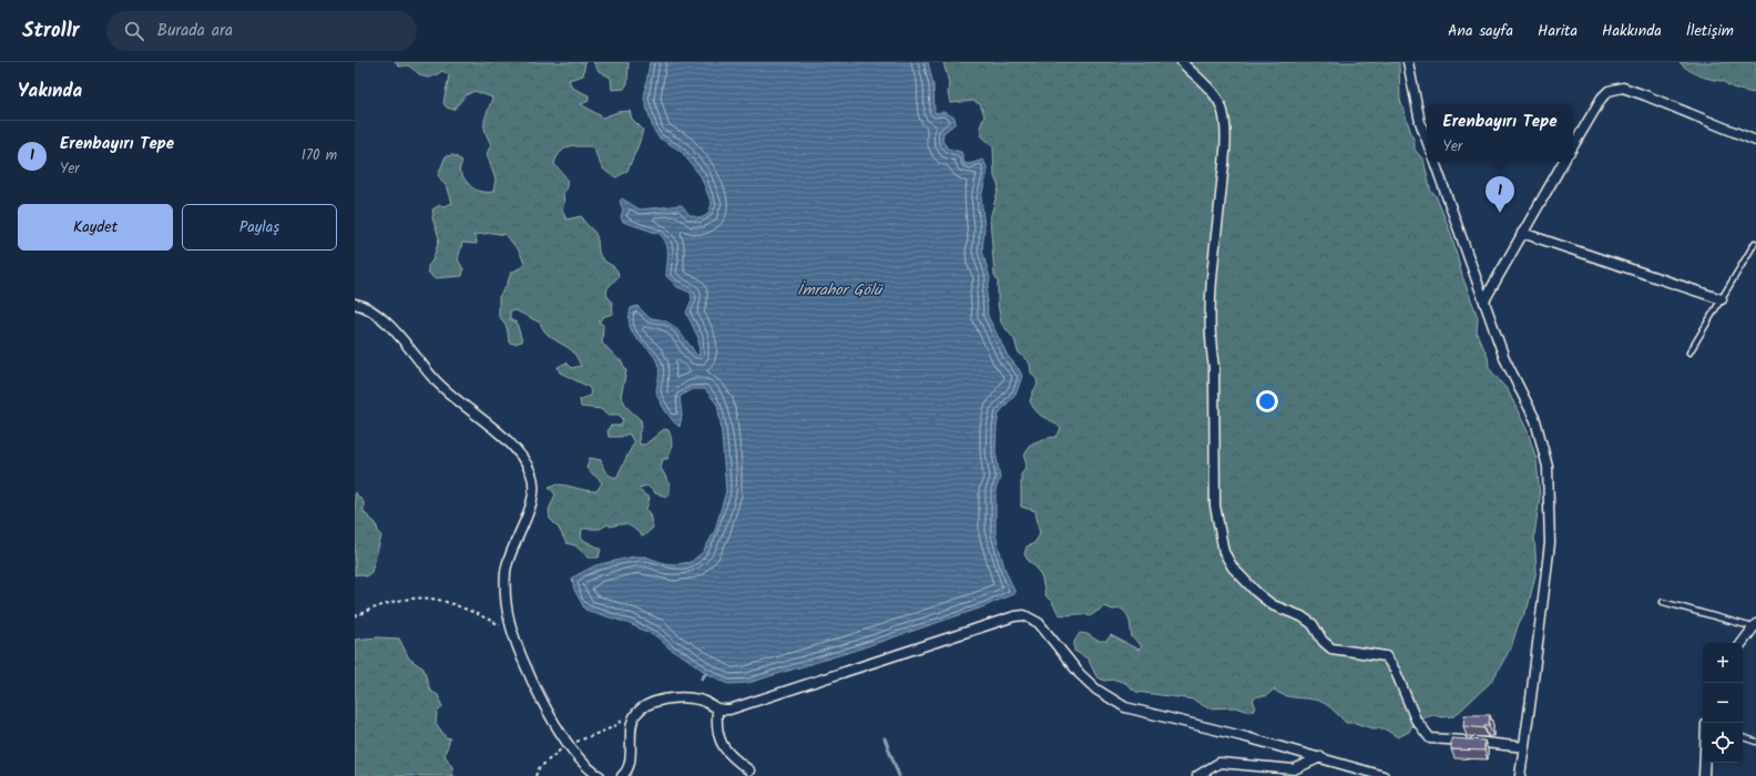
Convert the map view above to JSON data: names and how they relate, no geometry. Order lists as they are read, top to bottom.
{
  "water": ["İmrahor Gölü"],
  "page": {
    "header": "Strollr",
    "search": "Burada ara",
    "nav": [
      "Ana sayfa",
      "Harita",
      "Hakkında",
      "İletişim"
    ],
    "heading": "Yakında",
    "popup": ["Erenbayırı Tepe", "Yer"],
    "list": [
      {
        "mark": "1",
        "name": "Erenbayırı Tepe",
        "note": "Yer",
        "value": "170 m"
      }
    ],
    "pins": "1",
    "buttons": ["Kaydet", "Paylaş"],
    "map_buttons": ["+", "−"]
  }
}
